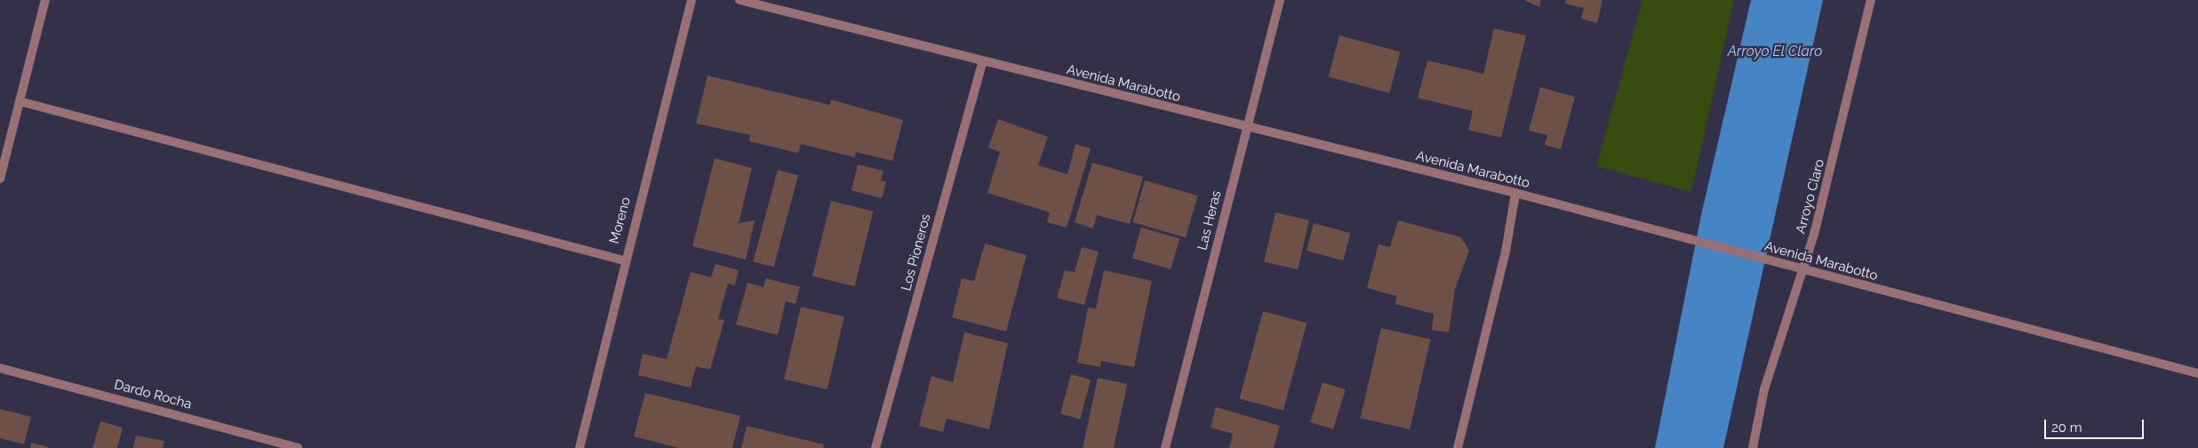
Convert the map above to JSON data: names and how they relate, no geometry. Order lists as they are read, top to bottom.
{
  "streets": {
    "street": [
      "Avenida Marabotto",
      "Arroyo Claro",
      "Moreno",
      "Las Heras",
      "Los Pioneros",
      "Dardo Rocha"
    ]
  },
  "crossings": [
    ["Avenida Marabotto", "Arroyo Claro"],
    ["Avenida Marabotto", "Las Heras"],
    ["Avenida Marabotto", "Los Pioneros"]
  ],
  "water": ["Arroyo El Claro"],
  "scale_bar": "20 m"
}
